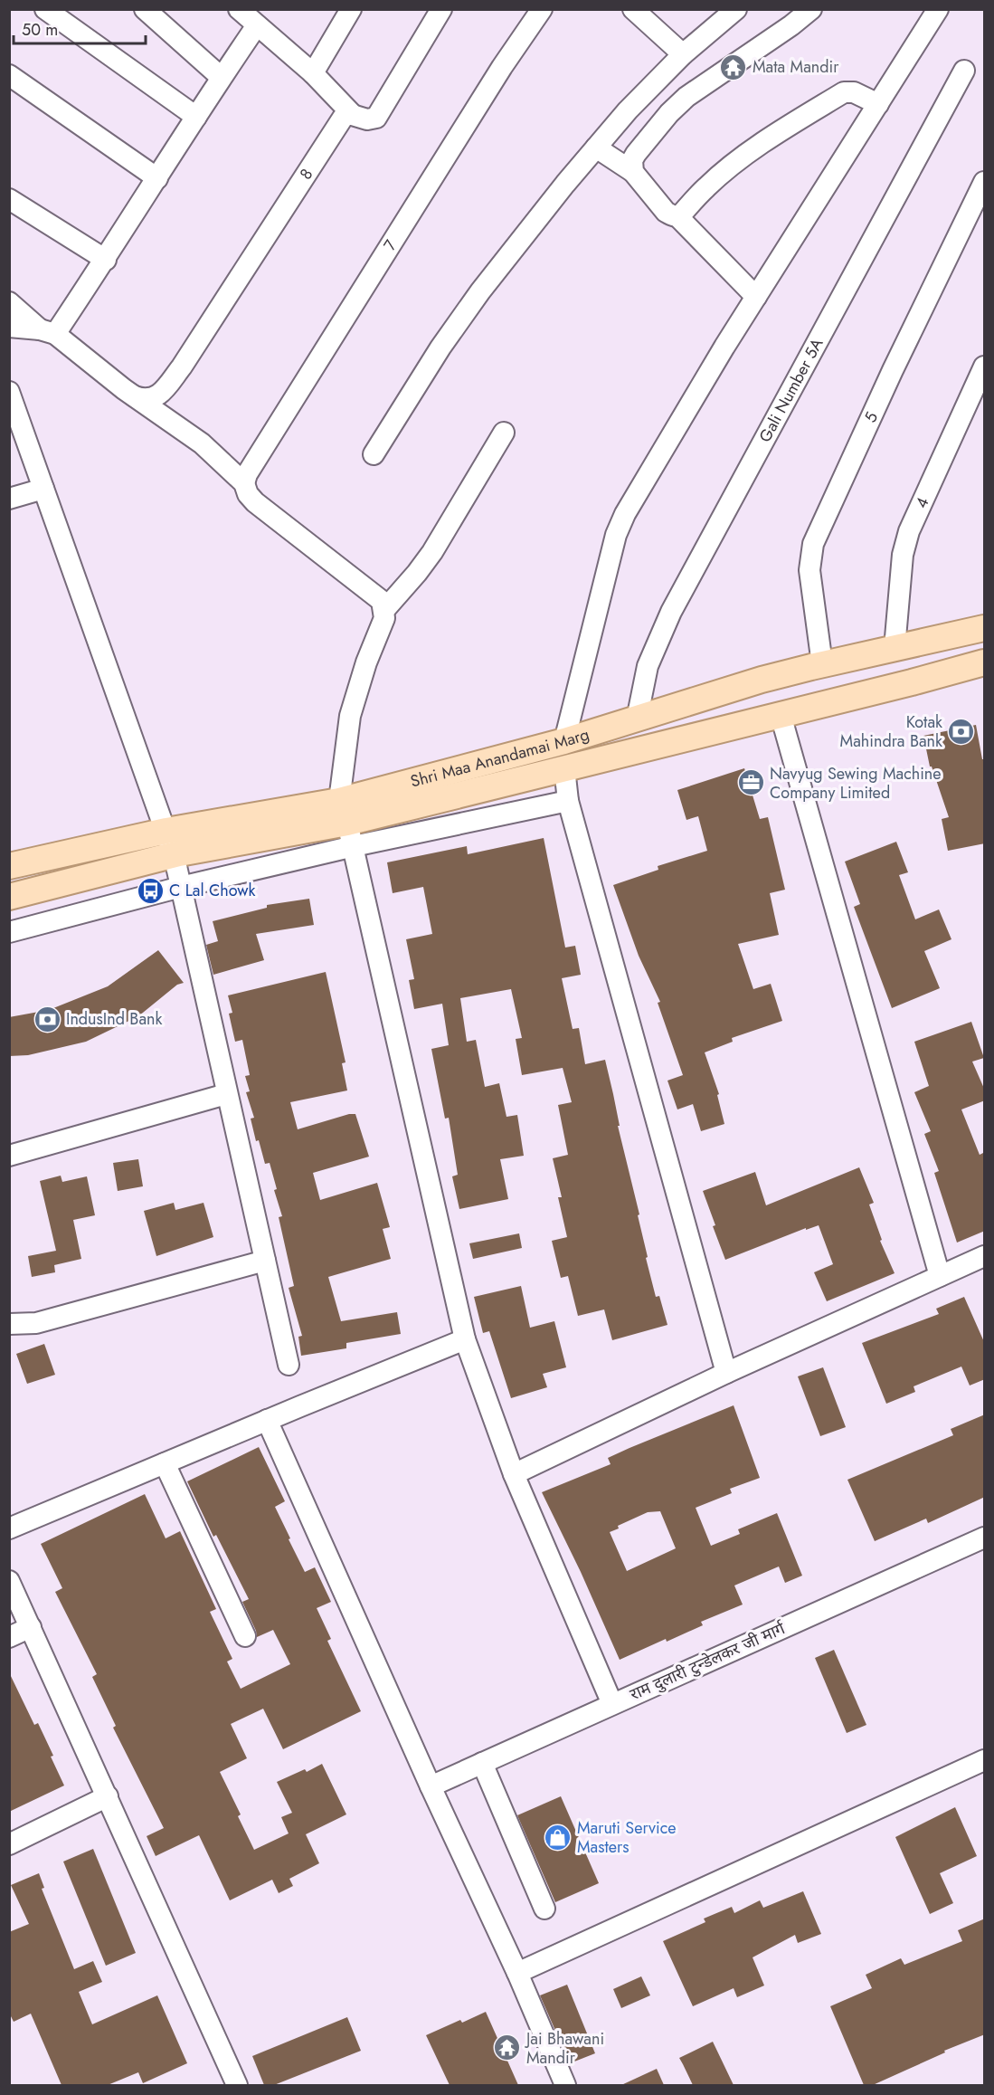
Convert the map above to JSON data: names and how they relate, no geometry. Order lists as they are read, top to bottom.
{
  "streets": {
    "main road": ["Shri Maa Anandamai Marg"],
    "street": [
      "8",
      "7",
      "Gali Number 5A",
      "5",
      "4",
      "राम दुलारी टुन्डेलकर जी मार्ग"
    ]
  },
  "crossings": [
    ["Gali Number 5A", "Shri Maa Anandamai Marg"],
    ["5", "Shri Maa Anandamai Marg"],
    ["4", "Shri Maa Anandamai Marg"]
  ],
  "places": {
    "temple": ["Mata Mandir", "Jai Bhawani Mandir"],
    "bank": ["Kotak Mahindra Bank", "IndusInd Bank"],
    "office": ["Navyug Sewing Machine Company Limited"],
    "bus stop": ["C Lal Chowk"],
    "shop": ["Maruti Service Masters"]
  },
  "scale_bar": "50 m"
}
